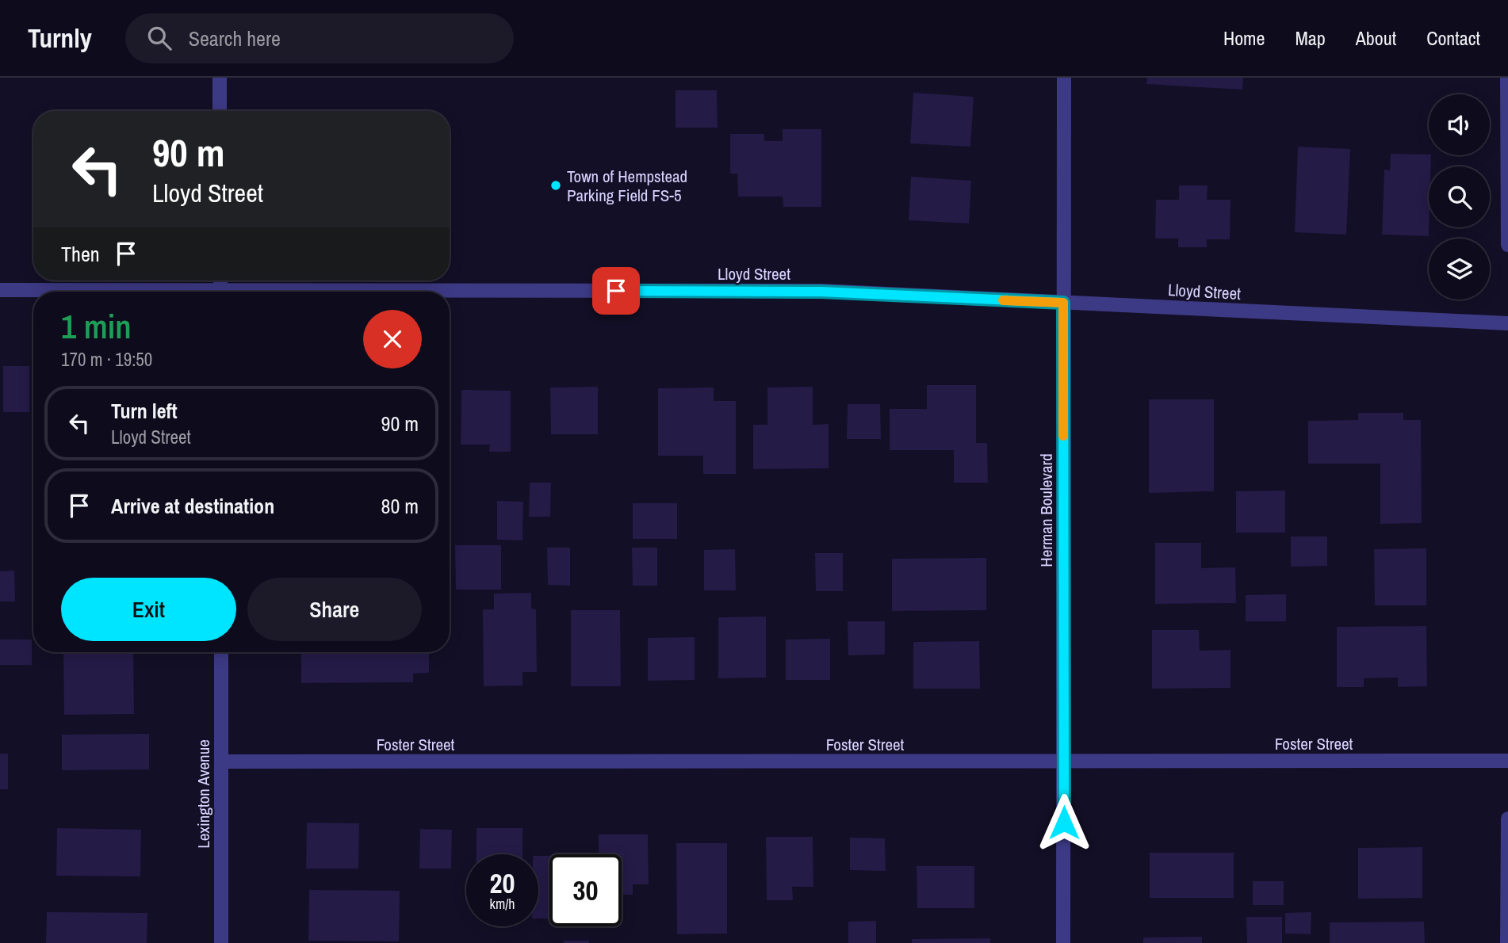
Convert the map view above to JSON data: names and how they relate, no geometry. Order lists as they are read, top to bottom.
{
  "streets": {
    "street": [
      "Lloyd Street",
      "Herman Boulevard",
      "Foster Street",
      "Lexington Avenue"
    ]
  },
  "crossings": [
    ["Lloyd Street", "Herman Boulevard"],
    ["Herman Boulevard", "Foster Street"],
    ["Foster Street", "Lexington Avenue"]
  ],
  "places": ["Town of Hempstead Parking Field FS-5"],
  "page": {
    "header": "Turnly",
    "search": "Search here",
    "nav": [
      "Home",
      "Map",
      "About",
      "Contact"
    ],
    "turn": ["90 m", "Lloyd Street"],
    "then": "Then",
    "heading": ["1 min", "170 m · 19:50"],
    "list": [
      {
        "name": "Turn left",
        "note": "Lloyd Street",
        "value": "90 m"
      },
      {
        "name": "Arrive at destination",
        "value": "80 m"
      }
    ],
    "buttons": ["Exit", "Share"],
    "speed": "20 km/h",
    "limit": "30"
  }
}
